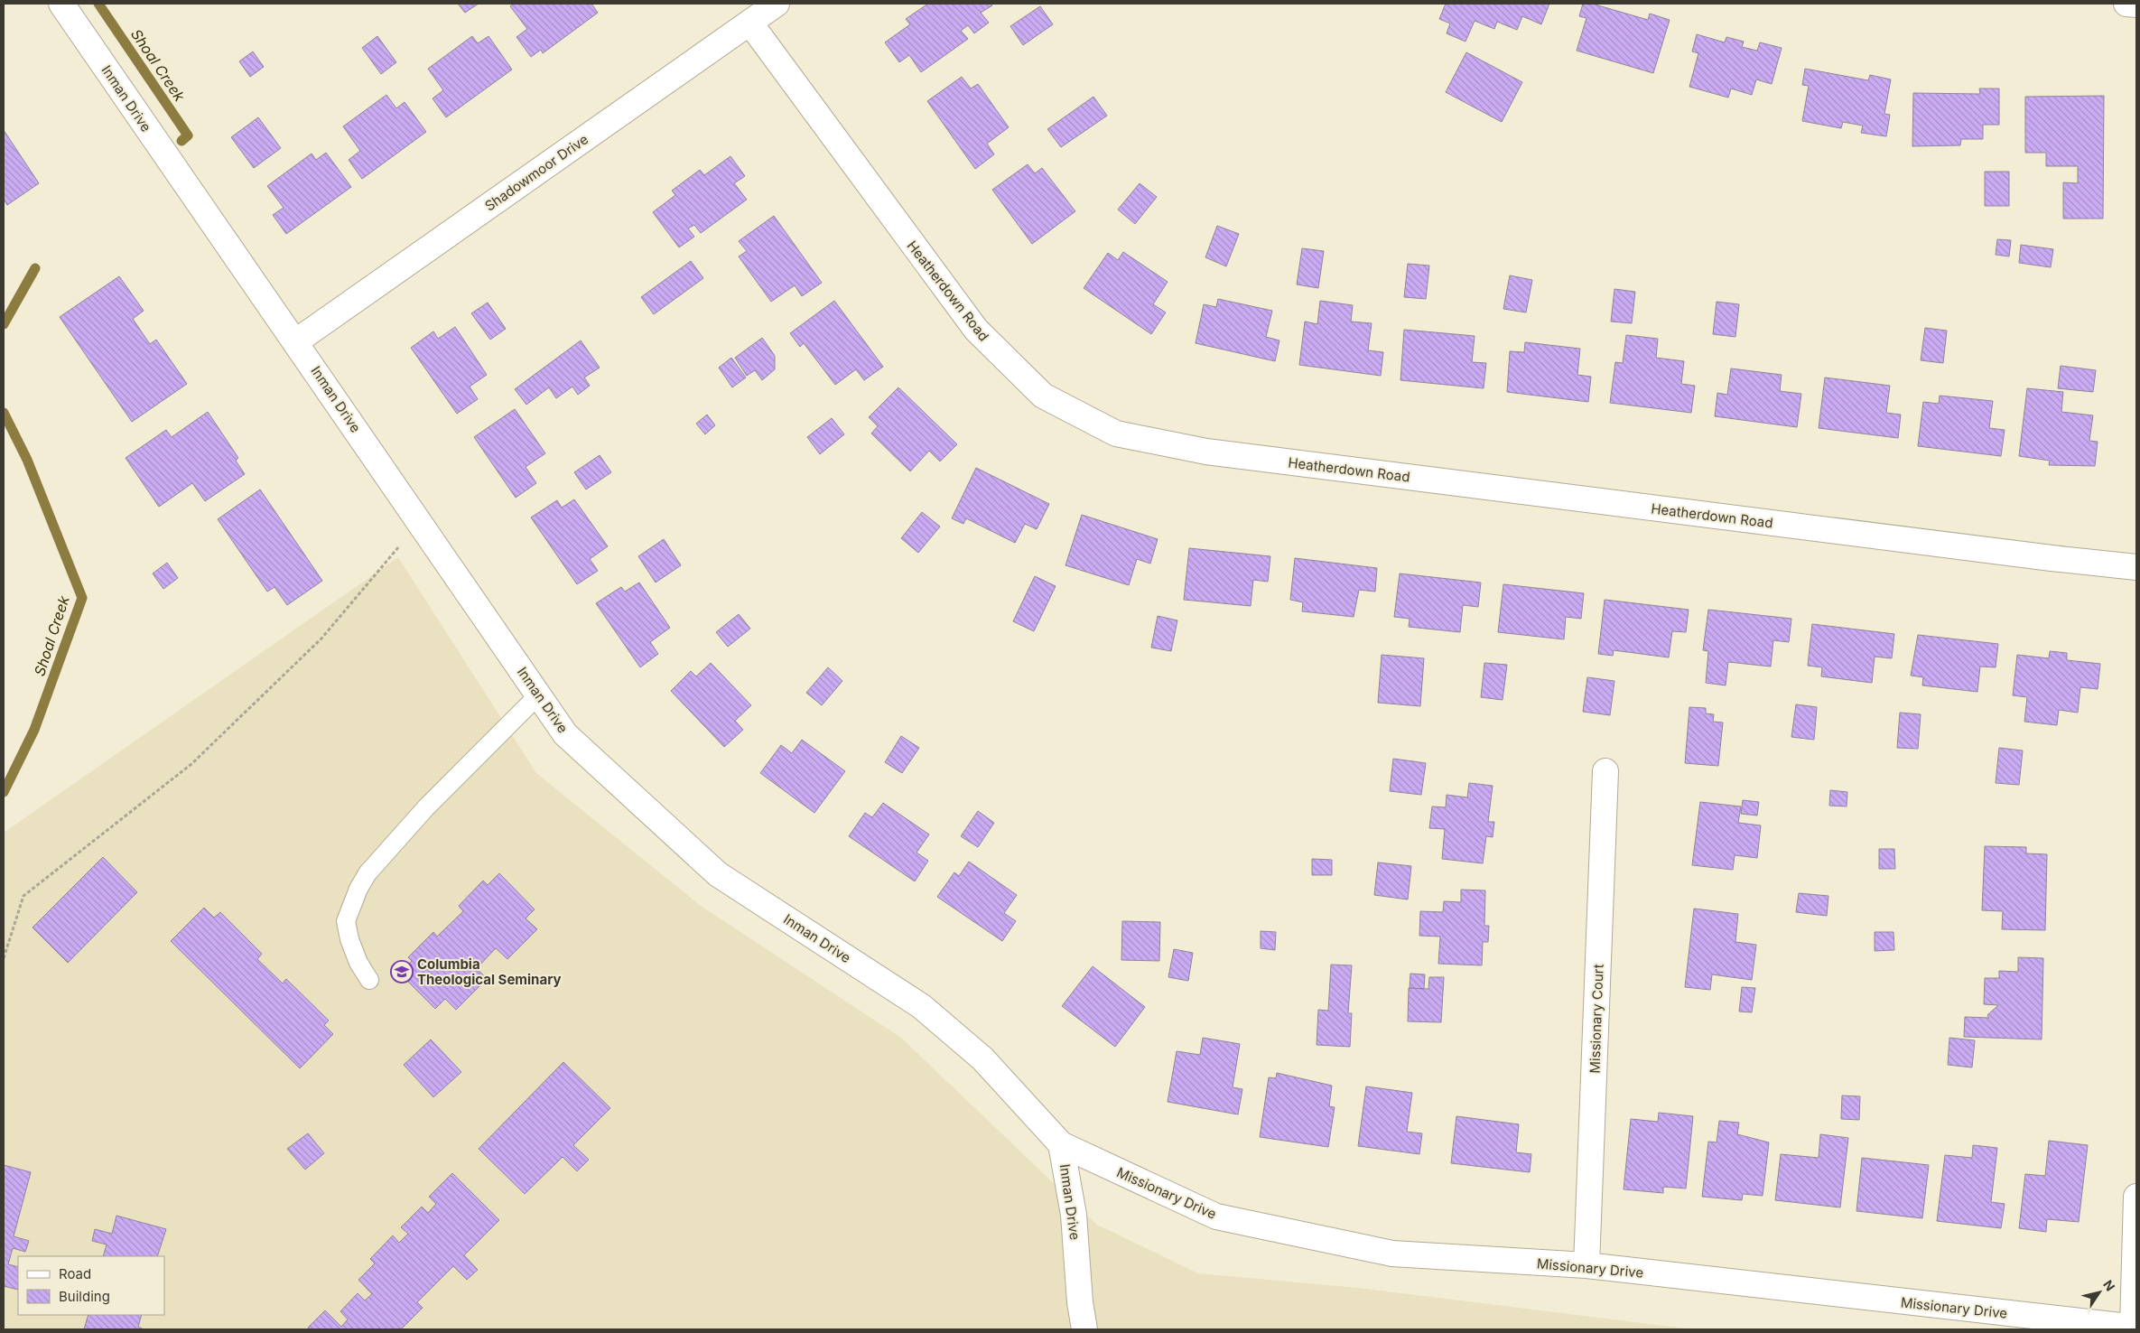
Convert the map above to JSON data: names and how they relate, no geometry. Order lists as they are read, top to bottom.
{
  "streets": {
    "street": [
      "Inman Drive",
      "Shadowmoor Drive",
      "Heatherdown Road",
      "Missionary Court",
      "Missionary Drive"
    ]
  },
  "crossings": [
    ["Inman Drive", "Shadowmoor Drive"],
    ["Inman Drive", "Missionary Drive"],
    ["Shadowmoor Drive", "Heatherdown Road"],
    ["Missionary Court", "Missionary Drive"]
  ],
  "water": ["Shoal Creek"],
  "places": {
    "school or university": ["Columbia Theological Seminary"]
  },
  "legend": ["Road", "Building"],
  "north": "top right"
}
